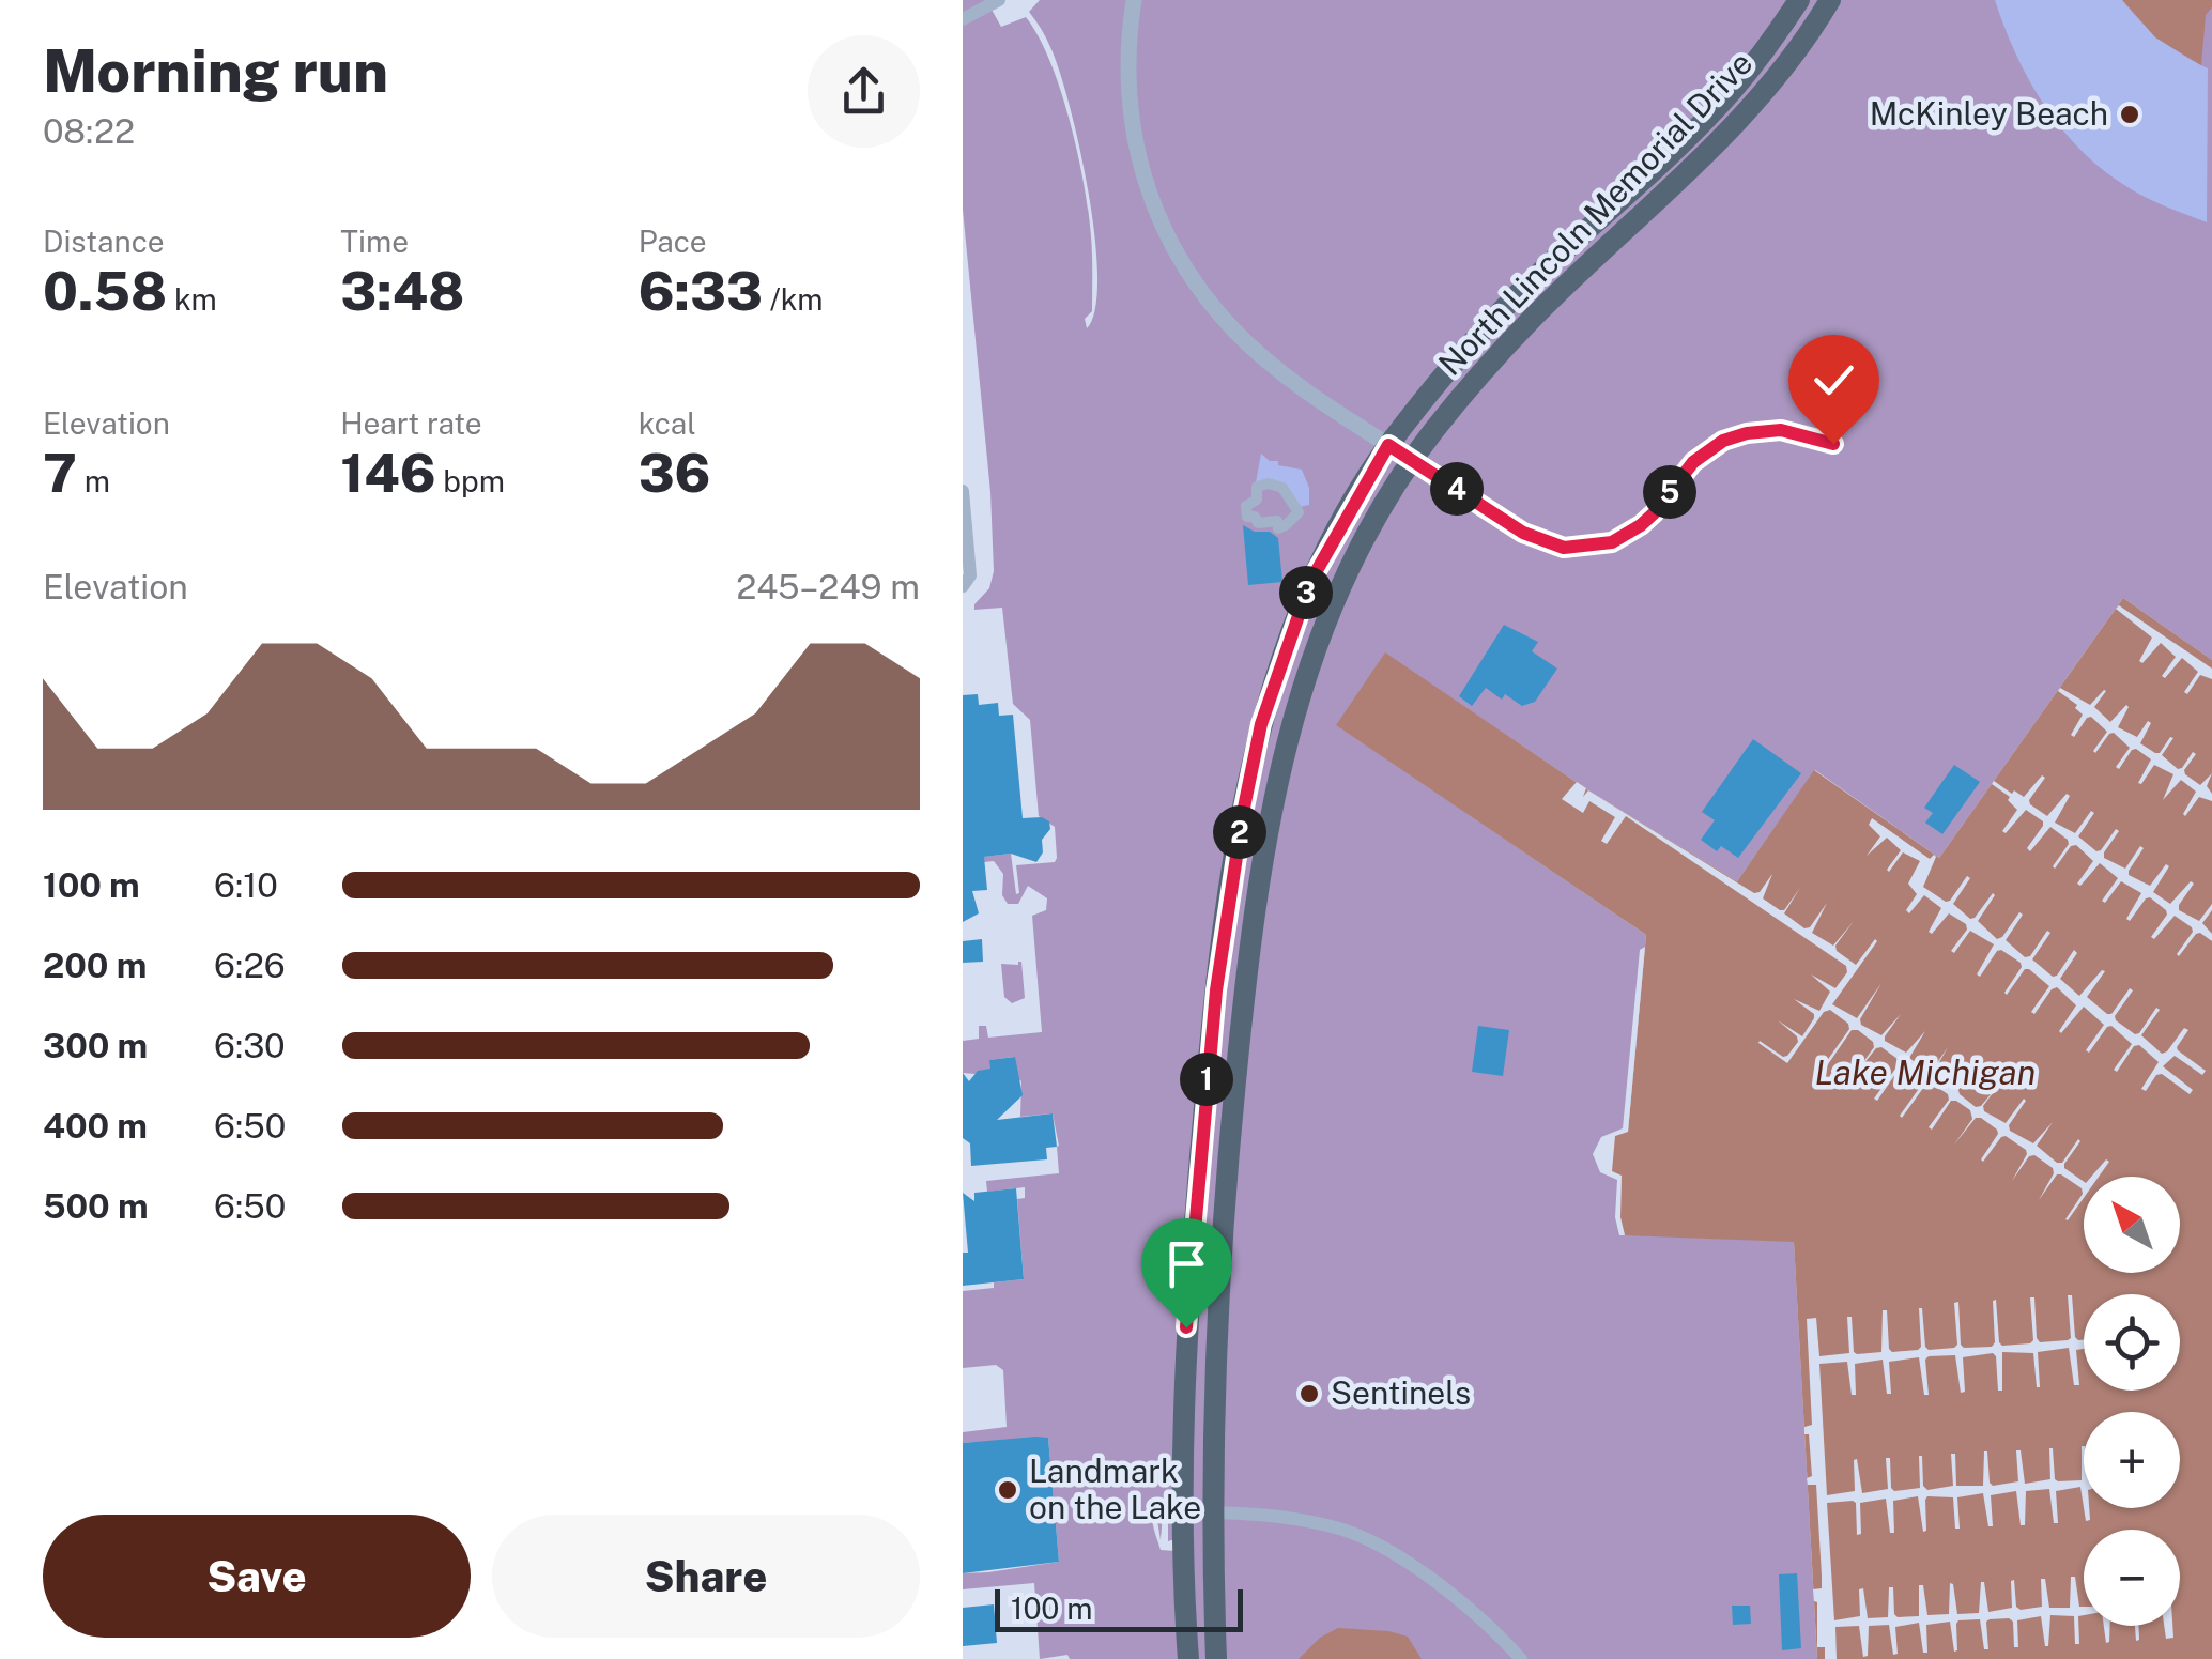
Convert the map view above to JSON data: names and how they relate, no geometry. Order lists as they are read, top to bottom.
{
  "streets": {
    "main road": ["North Lincoln Memorial Drive"]
  },
  "water": ["Lake Michigan"],
  "places": ["McKinley Beach", "Sentinels", "Landmark on the Lake"],
  "scale_bar": "100 m",
  "north": "top left",
  "page": {
    "heading": ["Morning run", "08:22"],
    "stats": [
      ["Distance", "0.58 km"],
      ["Time", "3:48"],
      ["Pace", "6:33 /km"],
      ["Elevation", "7 m"],
      ["Heart rate", "146 bpm"],
      ["kcal", "36"]
    ],
    "pins": [
      "4",
      "5",
      "3",
      "2",
      "1"
    ],
    "chart": ["Elevation", "245–249 m"],
    "list": [
      {
        "name": "100 m",
        "note": "6:10"
      },
      {
        "name": "200 m",
        "note": "6:26"
      },
      {
        "name": "300 m",
        "note": "6:30"
      },
      {
        "name": "400 m",
        "note": "6:50"
      },
      {
        "name": "500 m",
        "note": "6:50"
      }
    ],
    "map_buttons": ["+", "−"],
    "buttons": ["Save", "Share"],
    "scale": "100 m"
  }
}
